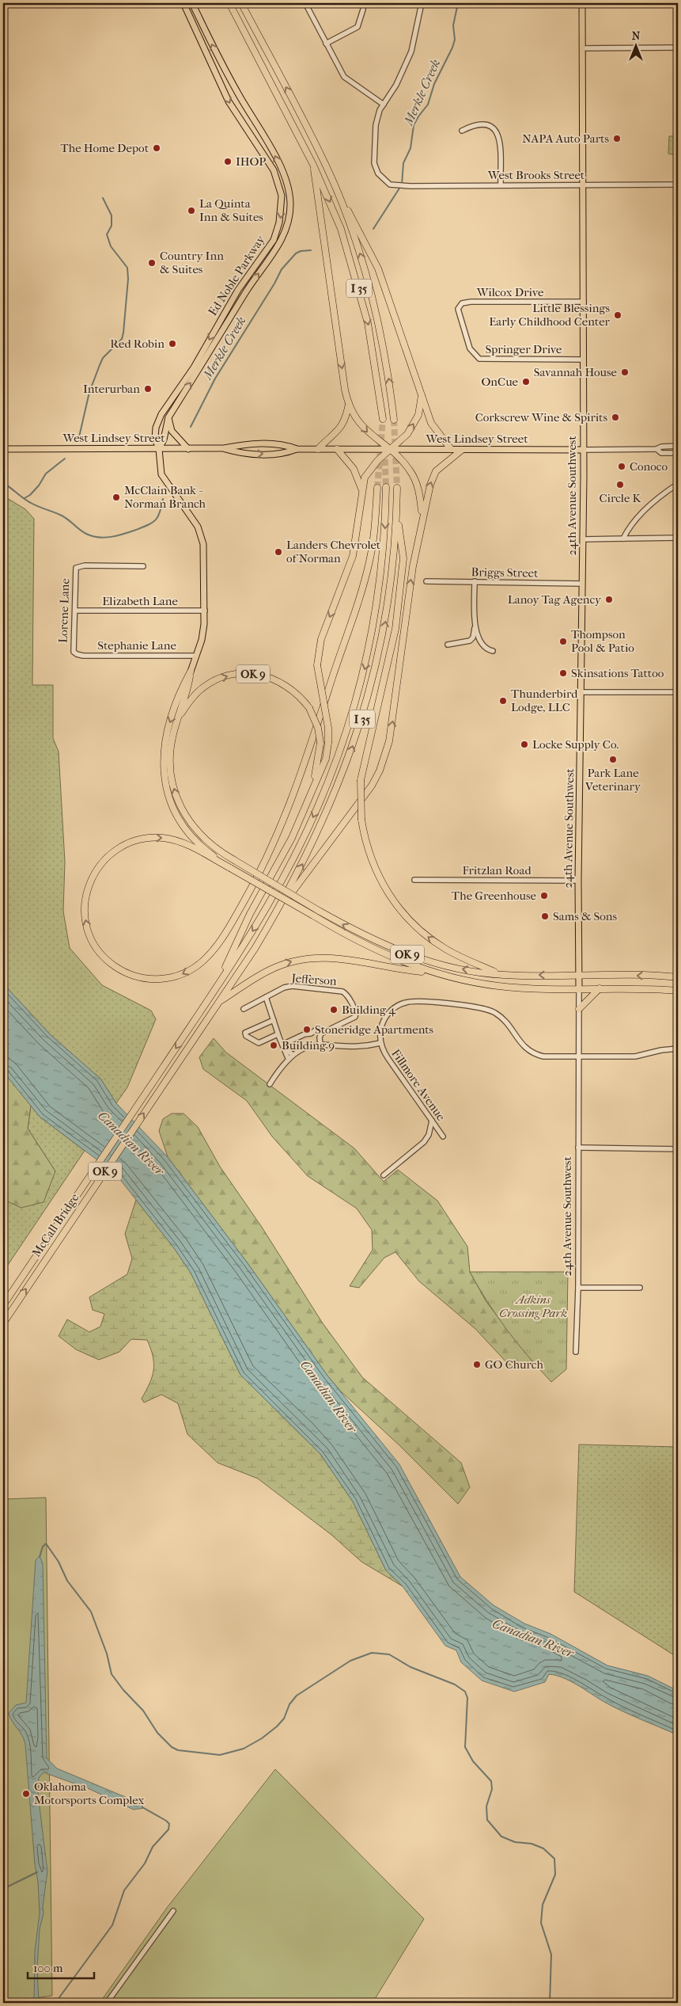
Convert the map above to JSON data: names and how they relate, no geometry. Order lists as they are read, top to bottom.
{
  "streets": {
    "highway": ["I 35", "OK 9", "McCall Bridge"],
    "main road": ["Ed Noble Parkway", "West Lindsey Street", "24th Avenue Southwest"],
    "street": [
      "West Brooks Street",
      "Wilcox Drive",
      "Springer Drive",
      "Briggs Street",
      "Elizabeth Lane",
      "Lorene Lane",
      "Stephanie Lane",
      "Fritzlan Road",
      "Jefferson",
      "Fillmore Avenue"
    ]
  },
  "crossings": [
    ["West Brooks Street", "24th Avenue Southwest"],
    ["Ed Noble Parkway", "West Lindsey Street"],
    ["Ed Noble Parkway", "Elizabeth Lane"],
    ["Ed Noble Parkway", "Stephanie Lane"],
    ["I 35", "OK 9"],
    ["I 35", "McCall Bridge"],
    ["Wilcox Drive", "Springer Drive"],
    ["Wilcox Drive", "24th Avenue Southwest"],
    ["Springer Drive", "24th Avenue Southwest"],
    ["West Lindsey Street", "24th Avenue Southwest"],
    ["24th Avenue Southwest", "Briggs Street"],
    ["24th Avenue Southwest", "OK 9"],
    ["24th Avenue Southwest", "Fritzlan Road"],
    ["Elizabeth Lane", "Lorene Lane"],
    ["Lorene Lane", "Stephanie Lane"],
    ["OK 9", "McCall Bridge"]
  ],
  "water": ["Merkle Creek", "Canadian River"],
  "parks": ["Adkins Crossing Park"],
  "places": [
    "NAPA Auto Parts",
    "The Home Depot",
    "IHOP",
    "La Quinta Inn & Suites",
    "Country Inn & Suites",
    "Little Blessings Early Childhood Center",
    "Red Robin",
    "Savannah House",
    "OnCue",
    "Interurban",
    "Corkscrew Wine & Spirits",
    "Conoco",
    "Circle K",
    "McClain Bank - Norman Branch",
    "Landers Chevrolet of Norman",
    "Lanoy Tag Agency",
    "Thompson Pool & Patio",
    "Skinsations Tattoo",
    "Thunderbird Lodge, LLC",
    "Locke Supply Co.",
    "Park Lane Veterinary",
    "The Greenhouse",
    "Sams & Sons",
    "Building 4",
    "Stoneridge Apartments",
    "Building 9",
    "GO Church",
    "Oklahoma Motorsports Complex"
  ],
  "scale_bar": "100 m",
  "north": "top"
}
